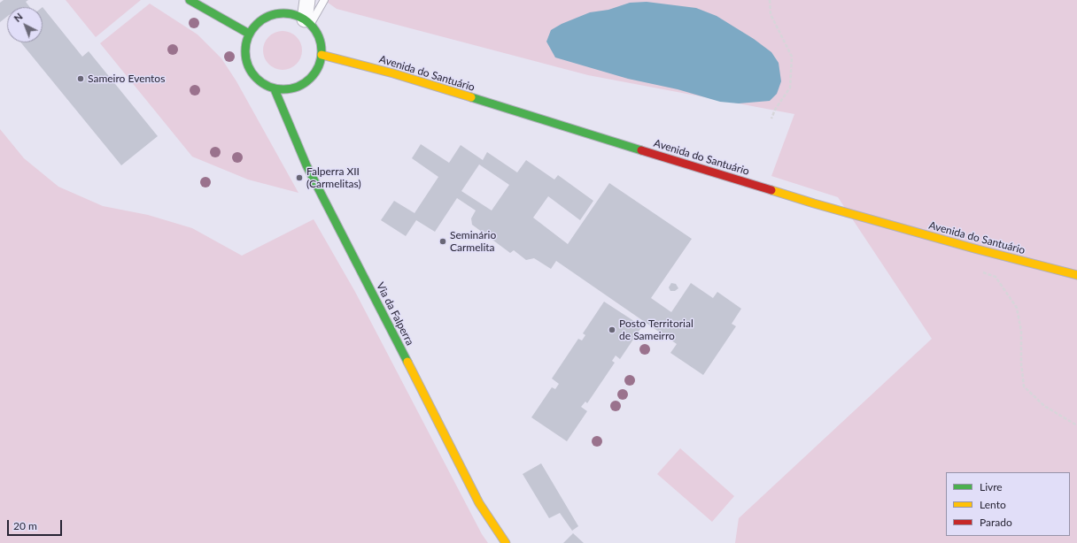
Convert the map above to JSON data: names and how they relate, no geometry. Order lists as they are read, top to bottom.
{
  "streets": {
    "main road": ["Avenida do Santuário", "Via da Falperra"]
  },
  "crossings": [
    ["Avenida do Santuário", "Via da Falperra"]
  ],
  "places": [
    "Sameiro Eventos",
    "Falperra XII (Carmelitas)",
    "Seminário Carmelita",
    "Posto Territorial de Sameirro"
  ],
  "legend": ["Livre", "Lento", "Parado"],
  "scale_bar": "20 m",
  "north": "top left"
}
